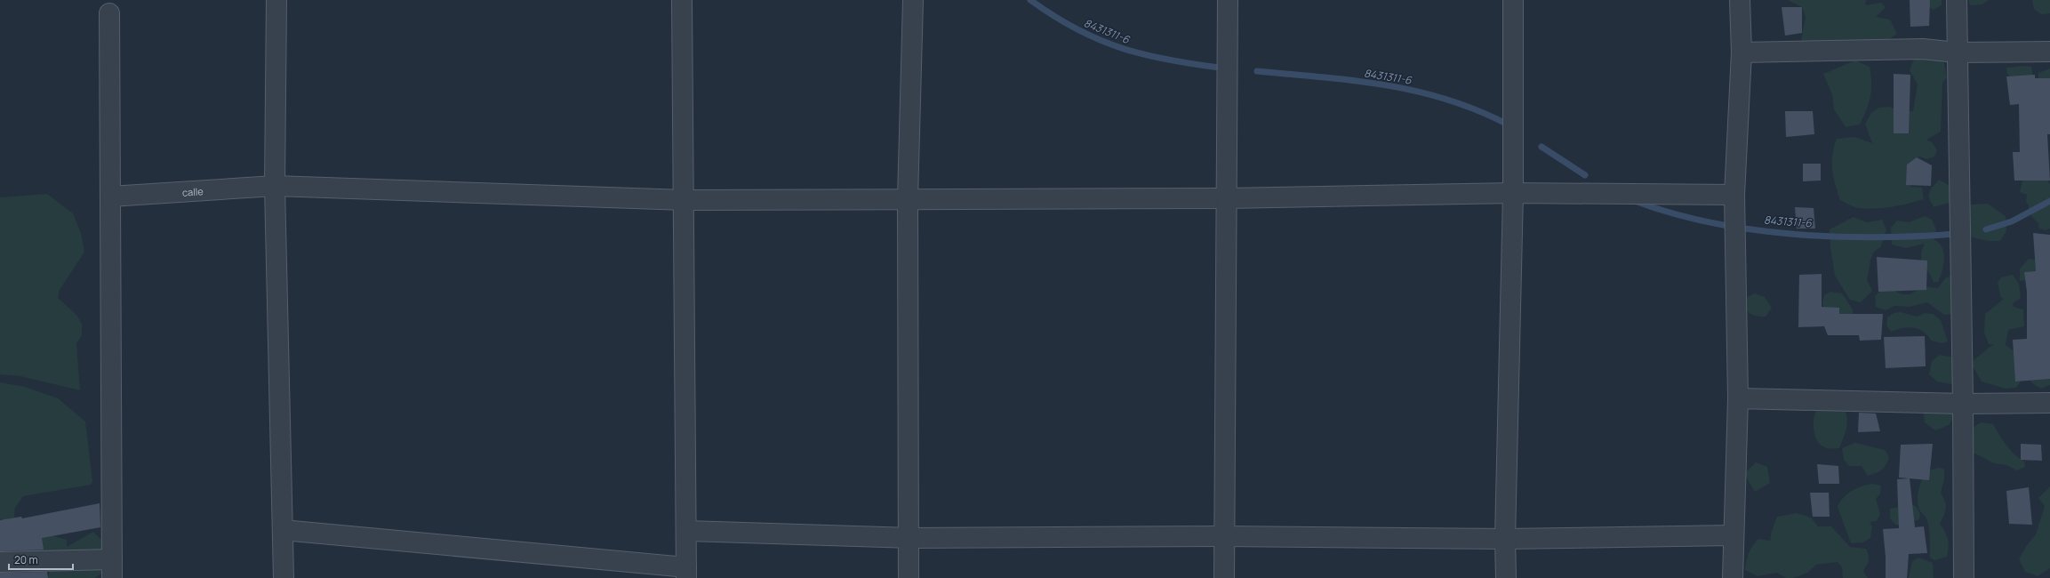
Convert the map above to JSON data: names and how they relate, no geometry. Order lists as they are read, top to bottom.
{
  "streets": {
    "street": ["calle"]
  },
  "water": ["8431311-6"],
  "scale_bar": "20 m"
}
